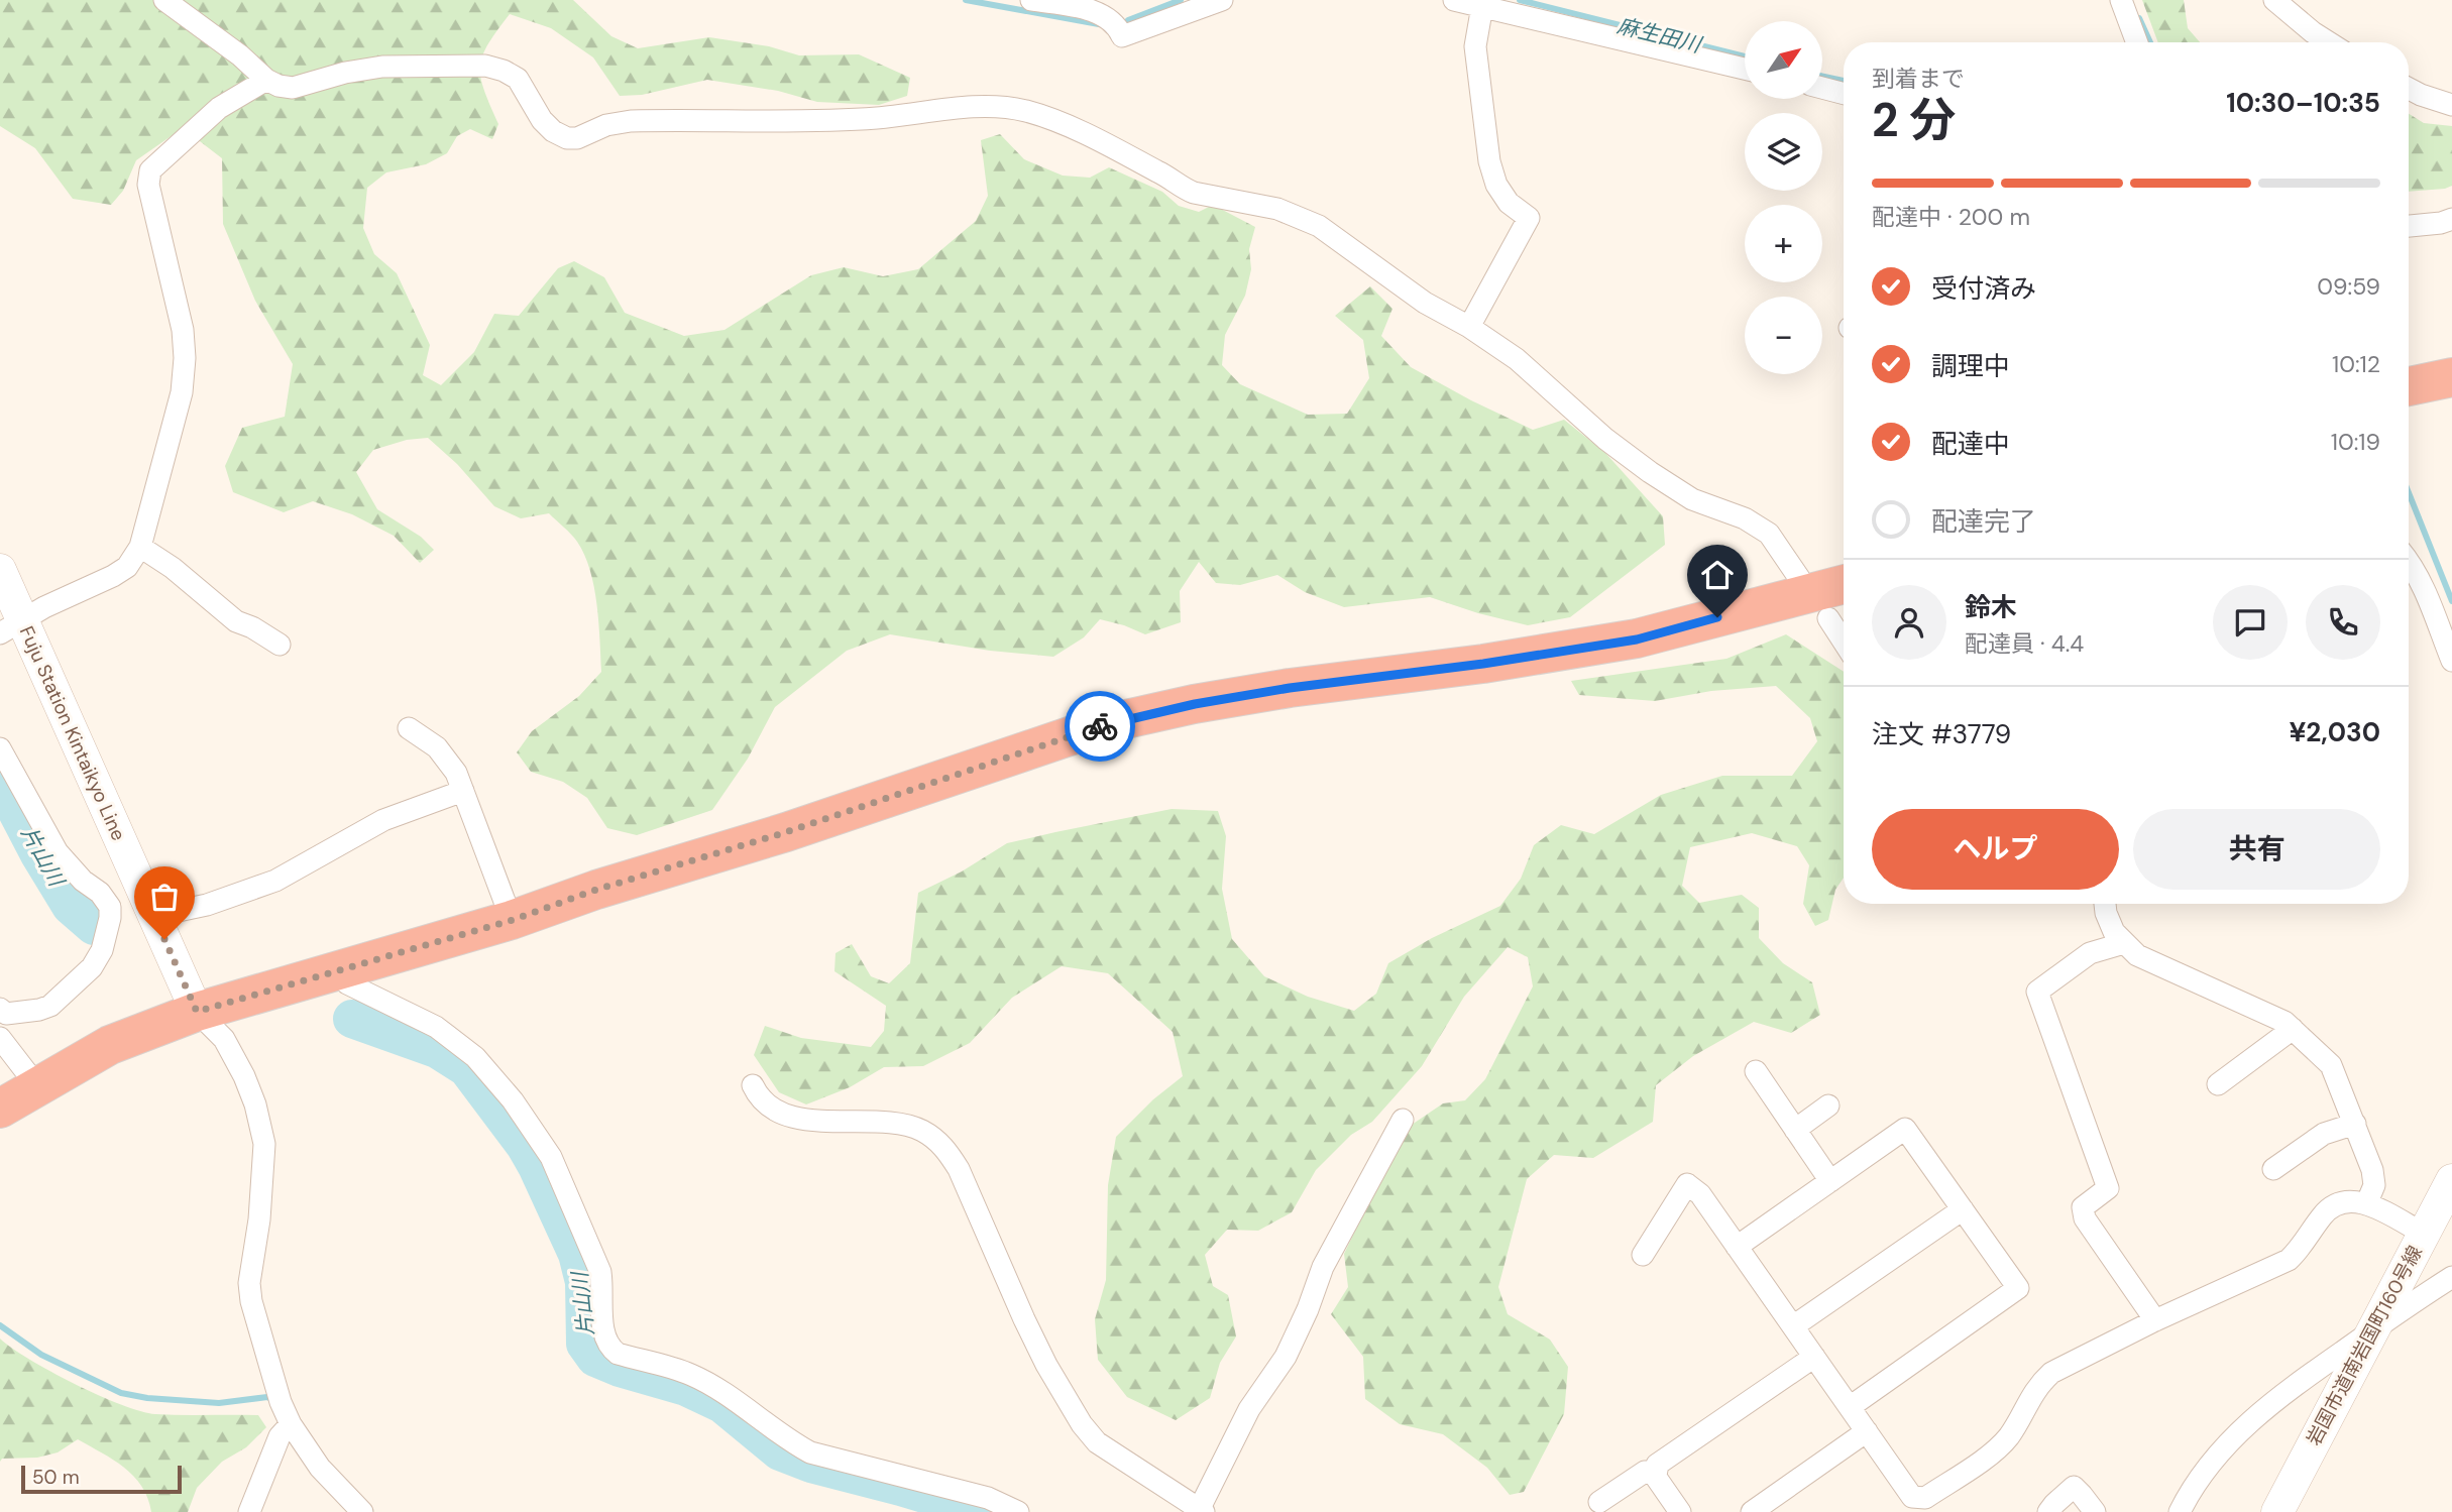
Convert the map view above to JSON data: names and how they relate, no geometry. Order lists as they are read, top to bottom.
{
  "streets": {
    "main road": ["Fuju Station Kintaikyo Line", "岩国市道南岩国町160号線"]
  },
  "water": ["麻生田川", "片山川"],
  "scale_bar": "50 m",
  "north": "top right",
  "page": {
    "map_buttons": ["+", "−"],
    "heading": ["2 分", "到着まで", "10:30–10:35"],
    "panel": [
      "鈴木",
      "配達員 · 4.4",
      "注文 #3779",
      "¥2,030"
    ],
    "bar": "配達中 · 200 m",
    "list": [
      ["受付済み", "09:59"],
      ["調理中", "10:12"],
      ["配達中", "10:19"],
      "配達完了"
    ],
    "buttons": ["ヘルプ", "共有"],
    "scale": "50 m"
  }
}
